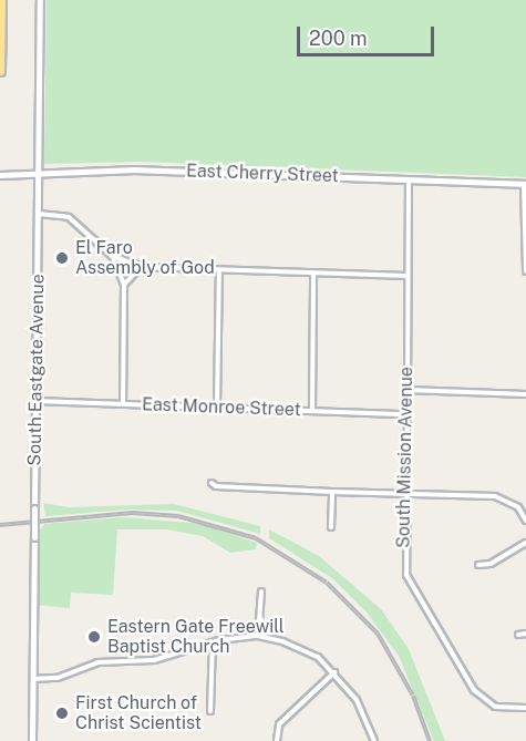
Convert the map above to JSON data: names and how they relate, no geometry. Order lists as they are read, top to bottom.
{
  "streets": {
    "street": [
      "East Cherry Street",
      "South Eastgate Avenue",
      "East Monroe Street",
      "South Mission Avenue"
    ]
  },
  "crossings": [
    ["East Cherry Street", "South Eastgate Avenue"],
    ["East Cherry Street", "South Mission Avenue"],
    ["South Eastgate Avenue", "East Monroe Street"],
    ["East Monroe Street", "South Mission Avenue"]
  ],
  "places": ["El Faro Assembly of God", "Eastern Gate Freewill Baptist Church", "First Church of Christ Scientist"],
  "scale_bar": "200 m"
}
